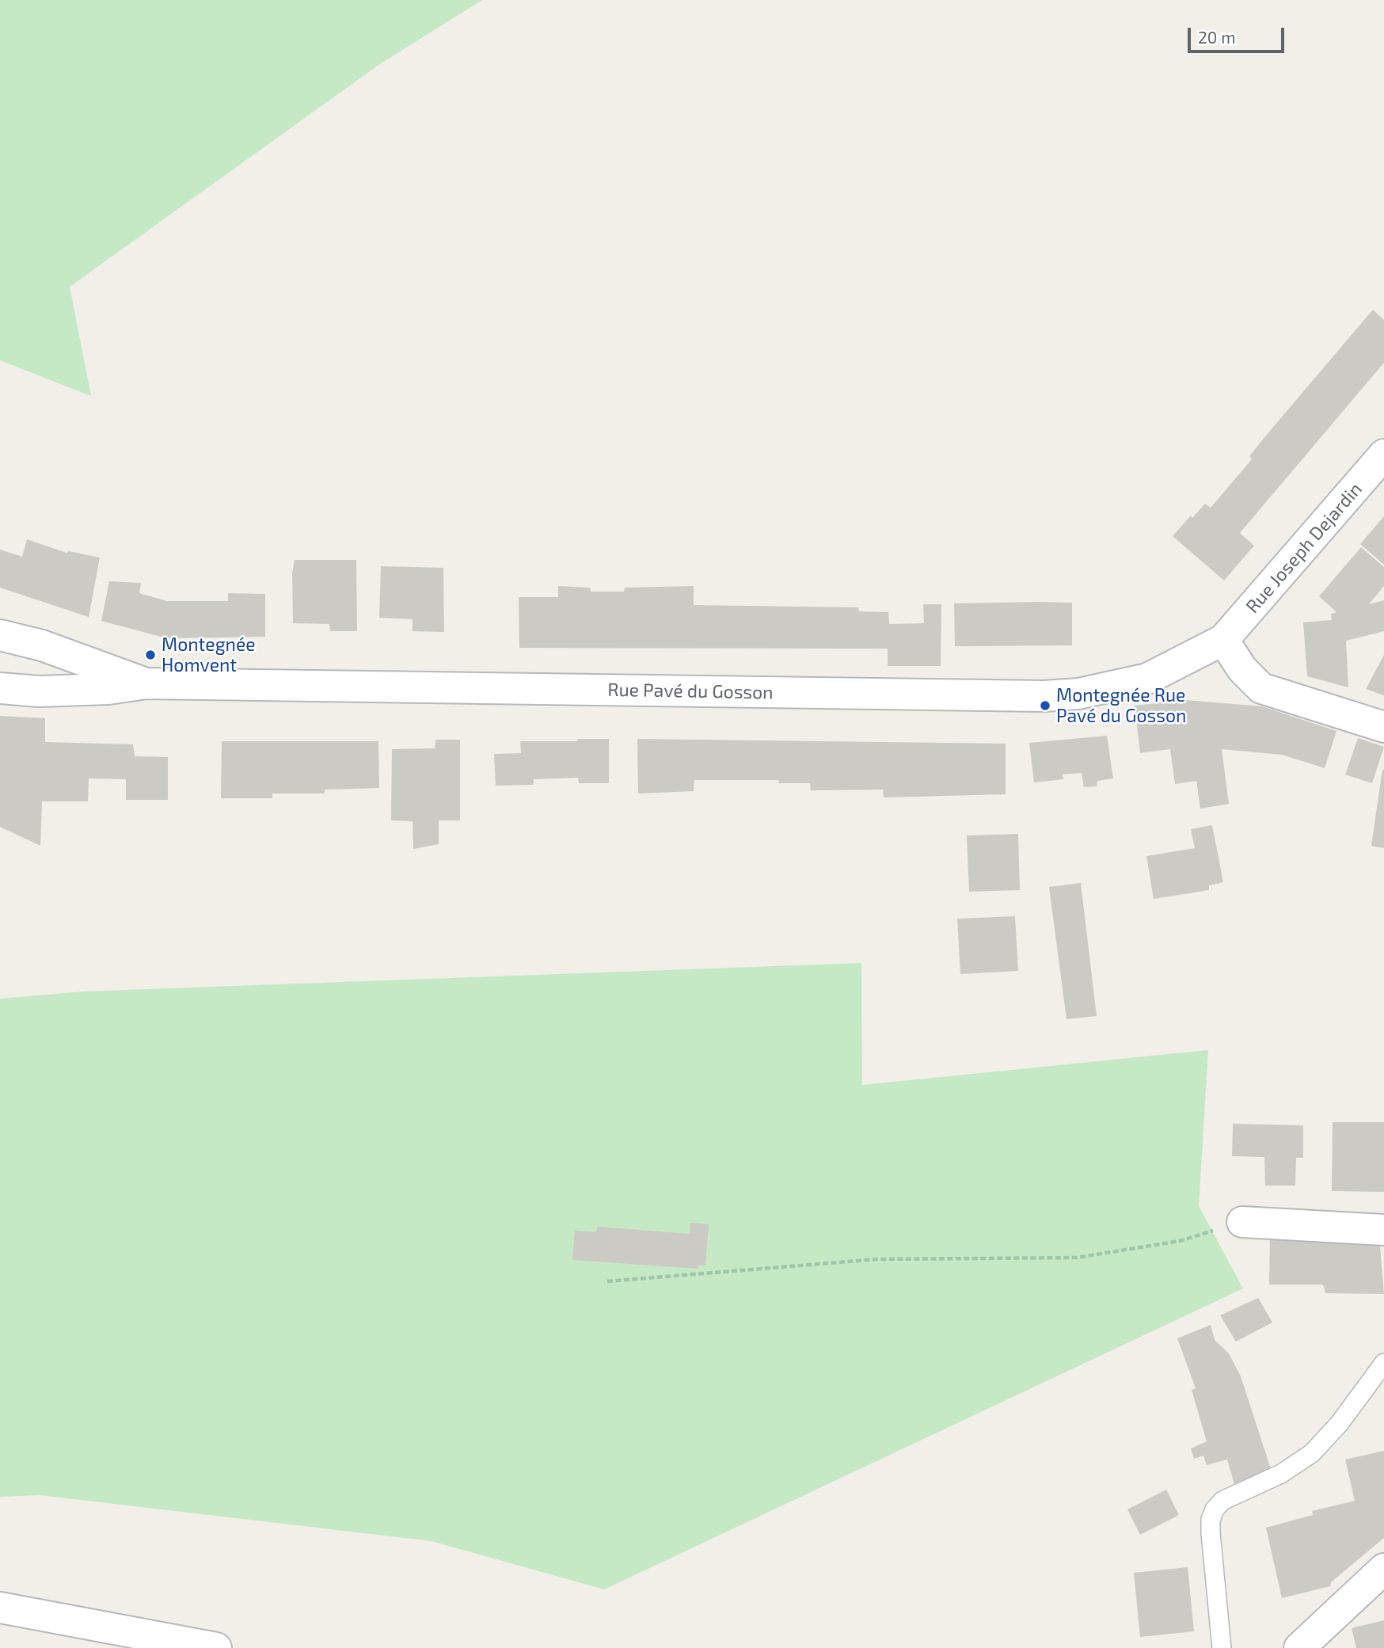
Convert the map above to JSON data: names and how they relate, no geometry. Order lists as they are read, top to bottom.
{
  "streets": {
    "street": ["Rue Joseph Dejardin", "Rue Pavé du Gosson"]
  },
  "crossings": [
    ["Rue Joseph Dejardin", "Rue Pavé du Gosson"]
  ],
  "places": ["Montegnée Homvent", "Montegnée Rue Pavé du Gosson"],
  "scale_bar": "20 m"
}
